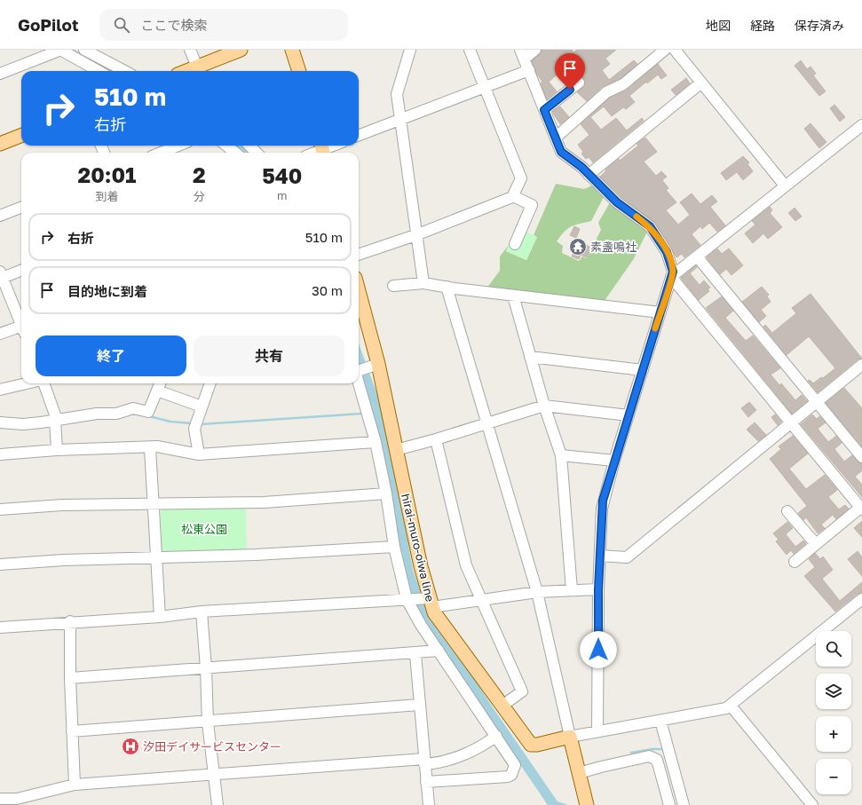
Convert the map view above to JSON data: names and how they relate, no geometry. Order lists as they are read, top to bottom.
{
  "streets": {
    "main road": ["hirai-muro-oiwa line"]
  },
  "parks": ["松東公園"],
  "places": {
    "temple": ["素盞鳴社"],
    "hospital": ["汐田デイサービスセンター"]
  },
  "page": {
    "header": "GoPilot",
    "search": "ここで検索",
    "nav": ["地図", "経路", "保存済み"],
    "turn": ["510 m", "右折"],
    "eta": [
      "20:01",
      "到着",
      "2",
      "分",
      "540",
      "m"
    ],
    "list": [
      {
        "name": "右折",
        "value": "510 m"
      },
      {
        "name": "目的地に到着",
        "value": "30 m"
      }
    ],
    "buttons": ["終了", "共有"],
    "map_buttons": ["+", "−"]
  }
}
